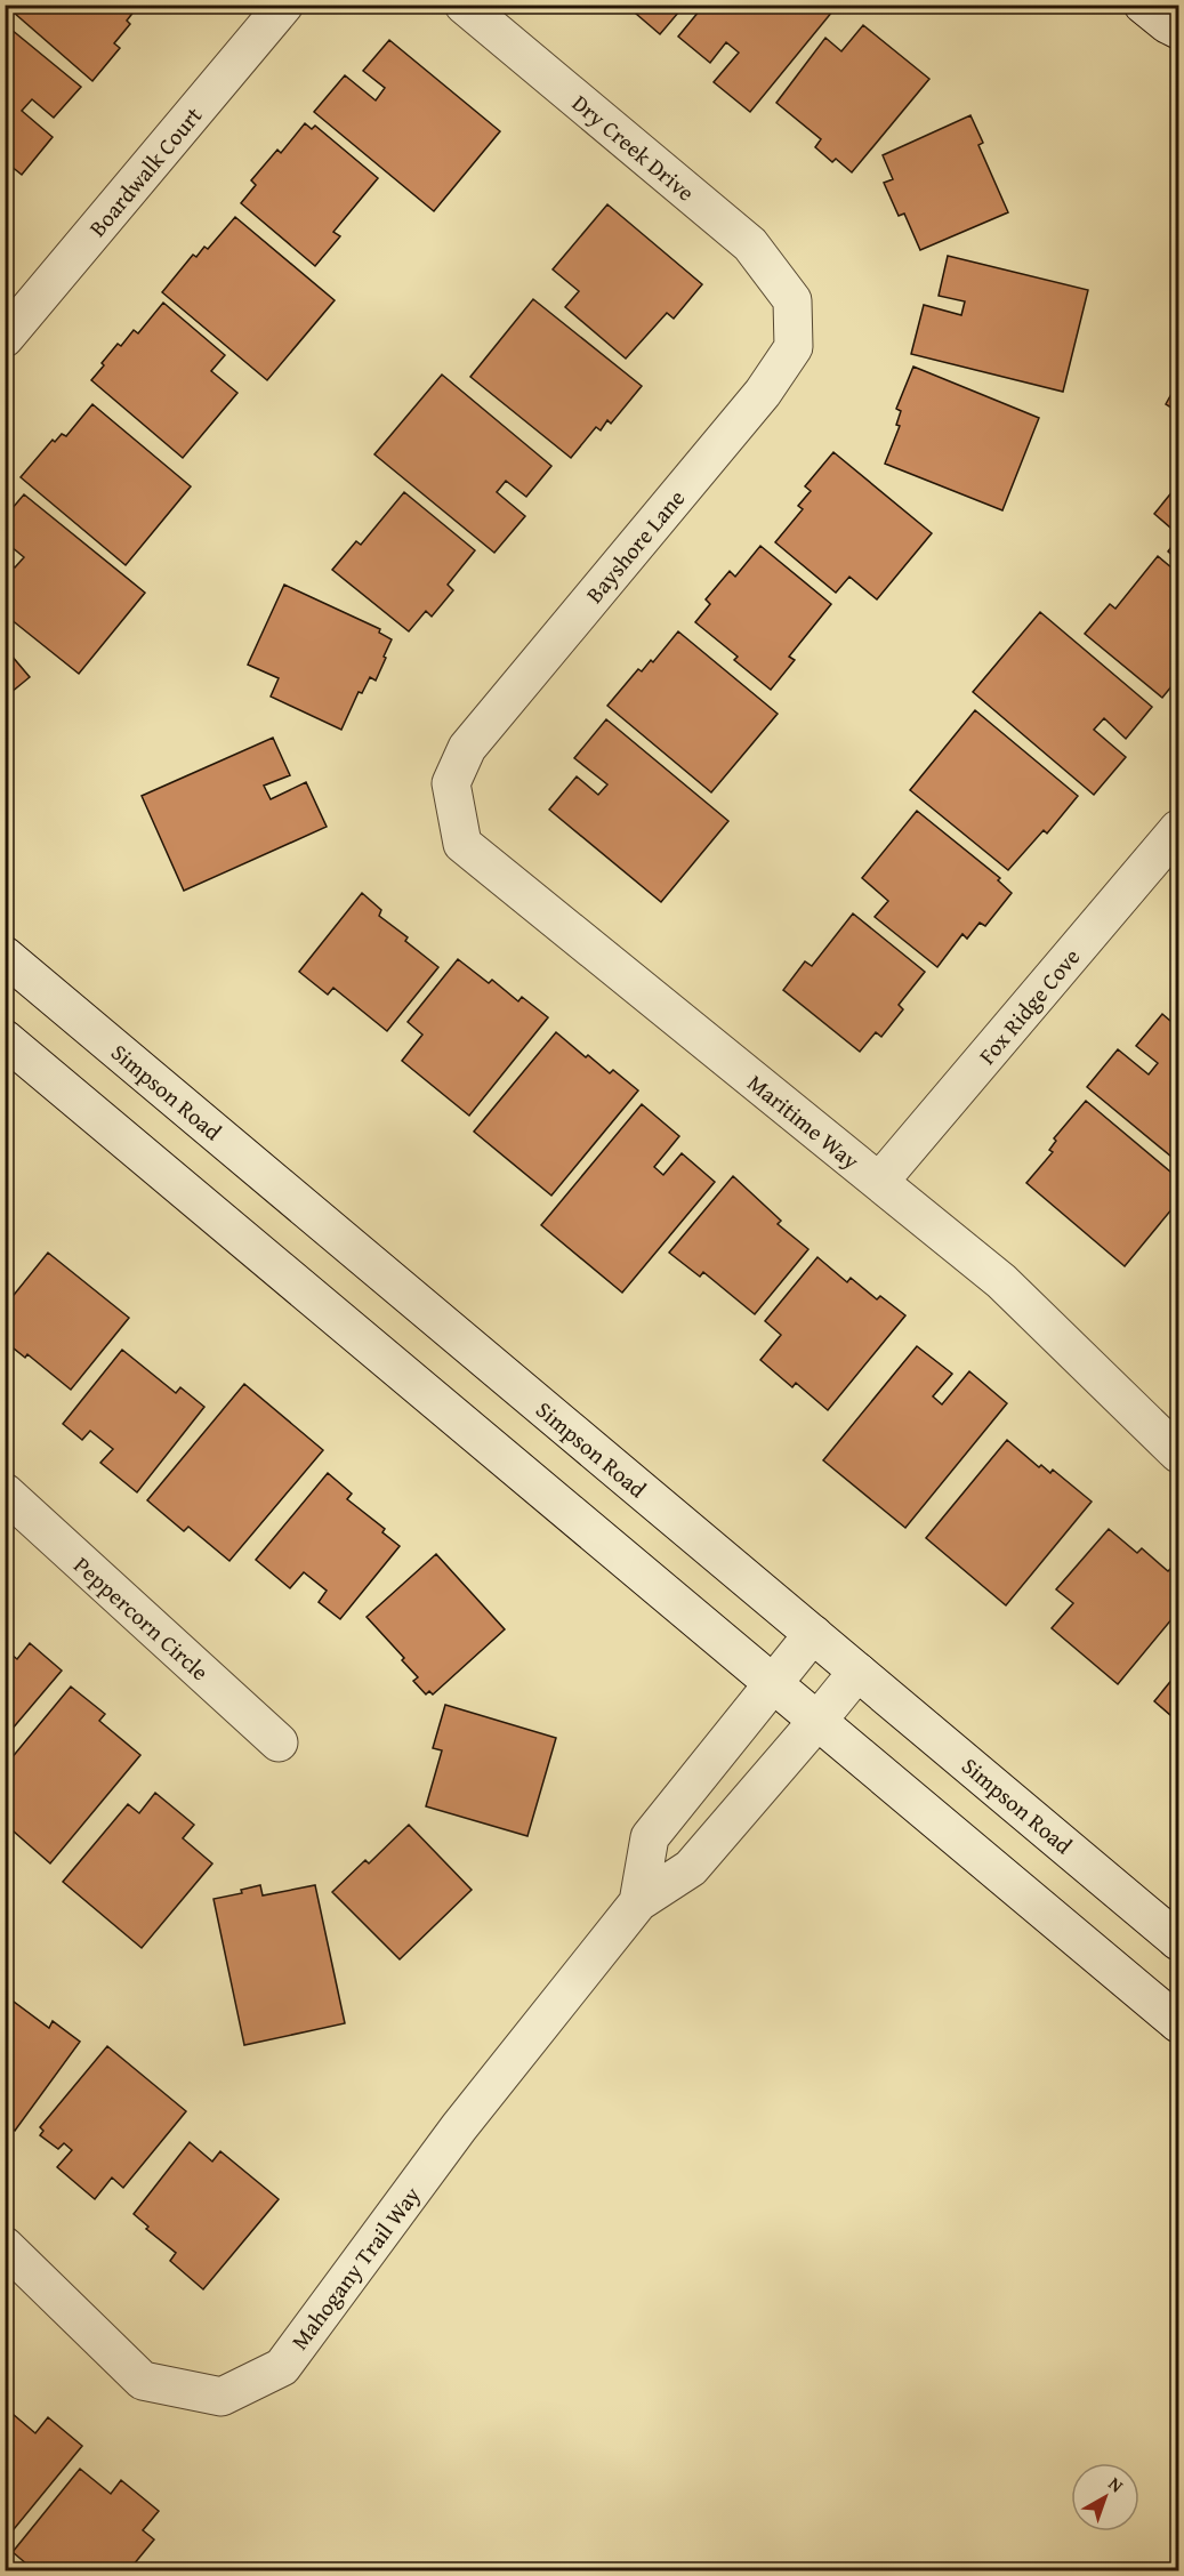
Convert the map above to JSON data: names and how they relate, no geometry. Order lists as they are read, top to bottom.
{
  "streets": {
    "street": [
      "Dry Creek Drive",
      "Boardwalk Court",
      "Bayshore Lane",
      "Fox Ridge Cove",
      "Simpson Road",
      "Maritime Way",
      "Peppercorn Circle",
      "Mahogany Trail Way"
    ]
  },
  "crossings": [
    ["Dry Creek Drive", "Bayshore Lane"],
    ["Bayshore Lane", "Maritime Way"],
    ["Fox Ridge Cove", "Maritime Way"],
    ["Simpson Road", "Mahogany Trail Way"]
  ],
  "north": "top right"
}
